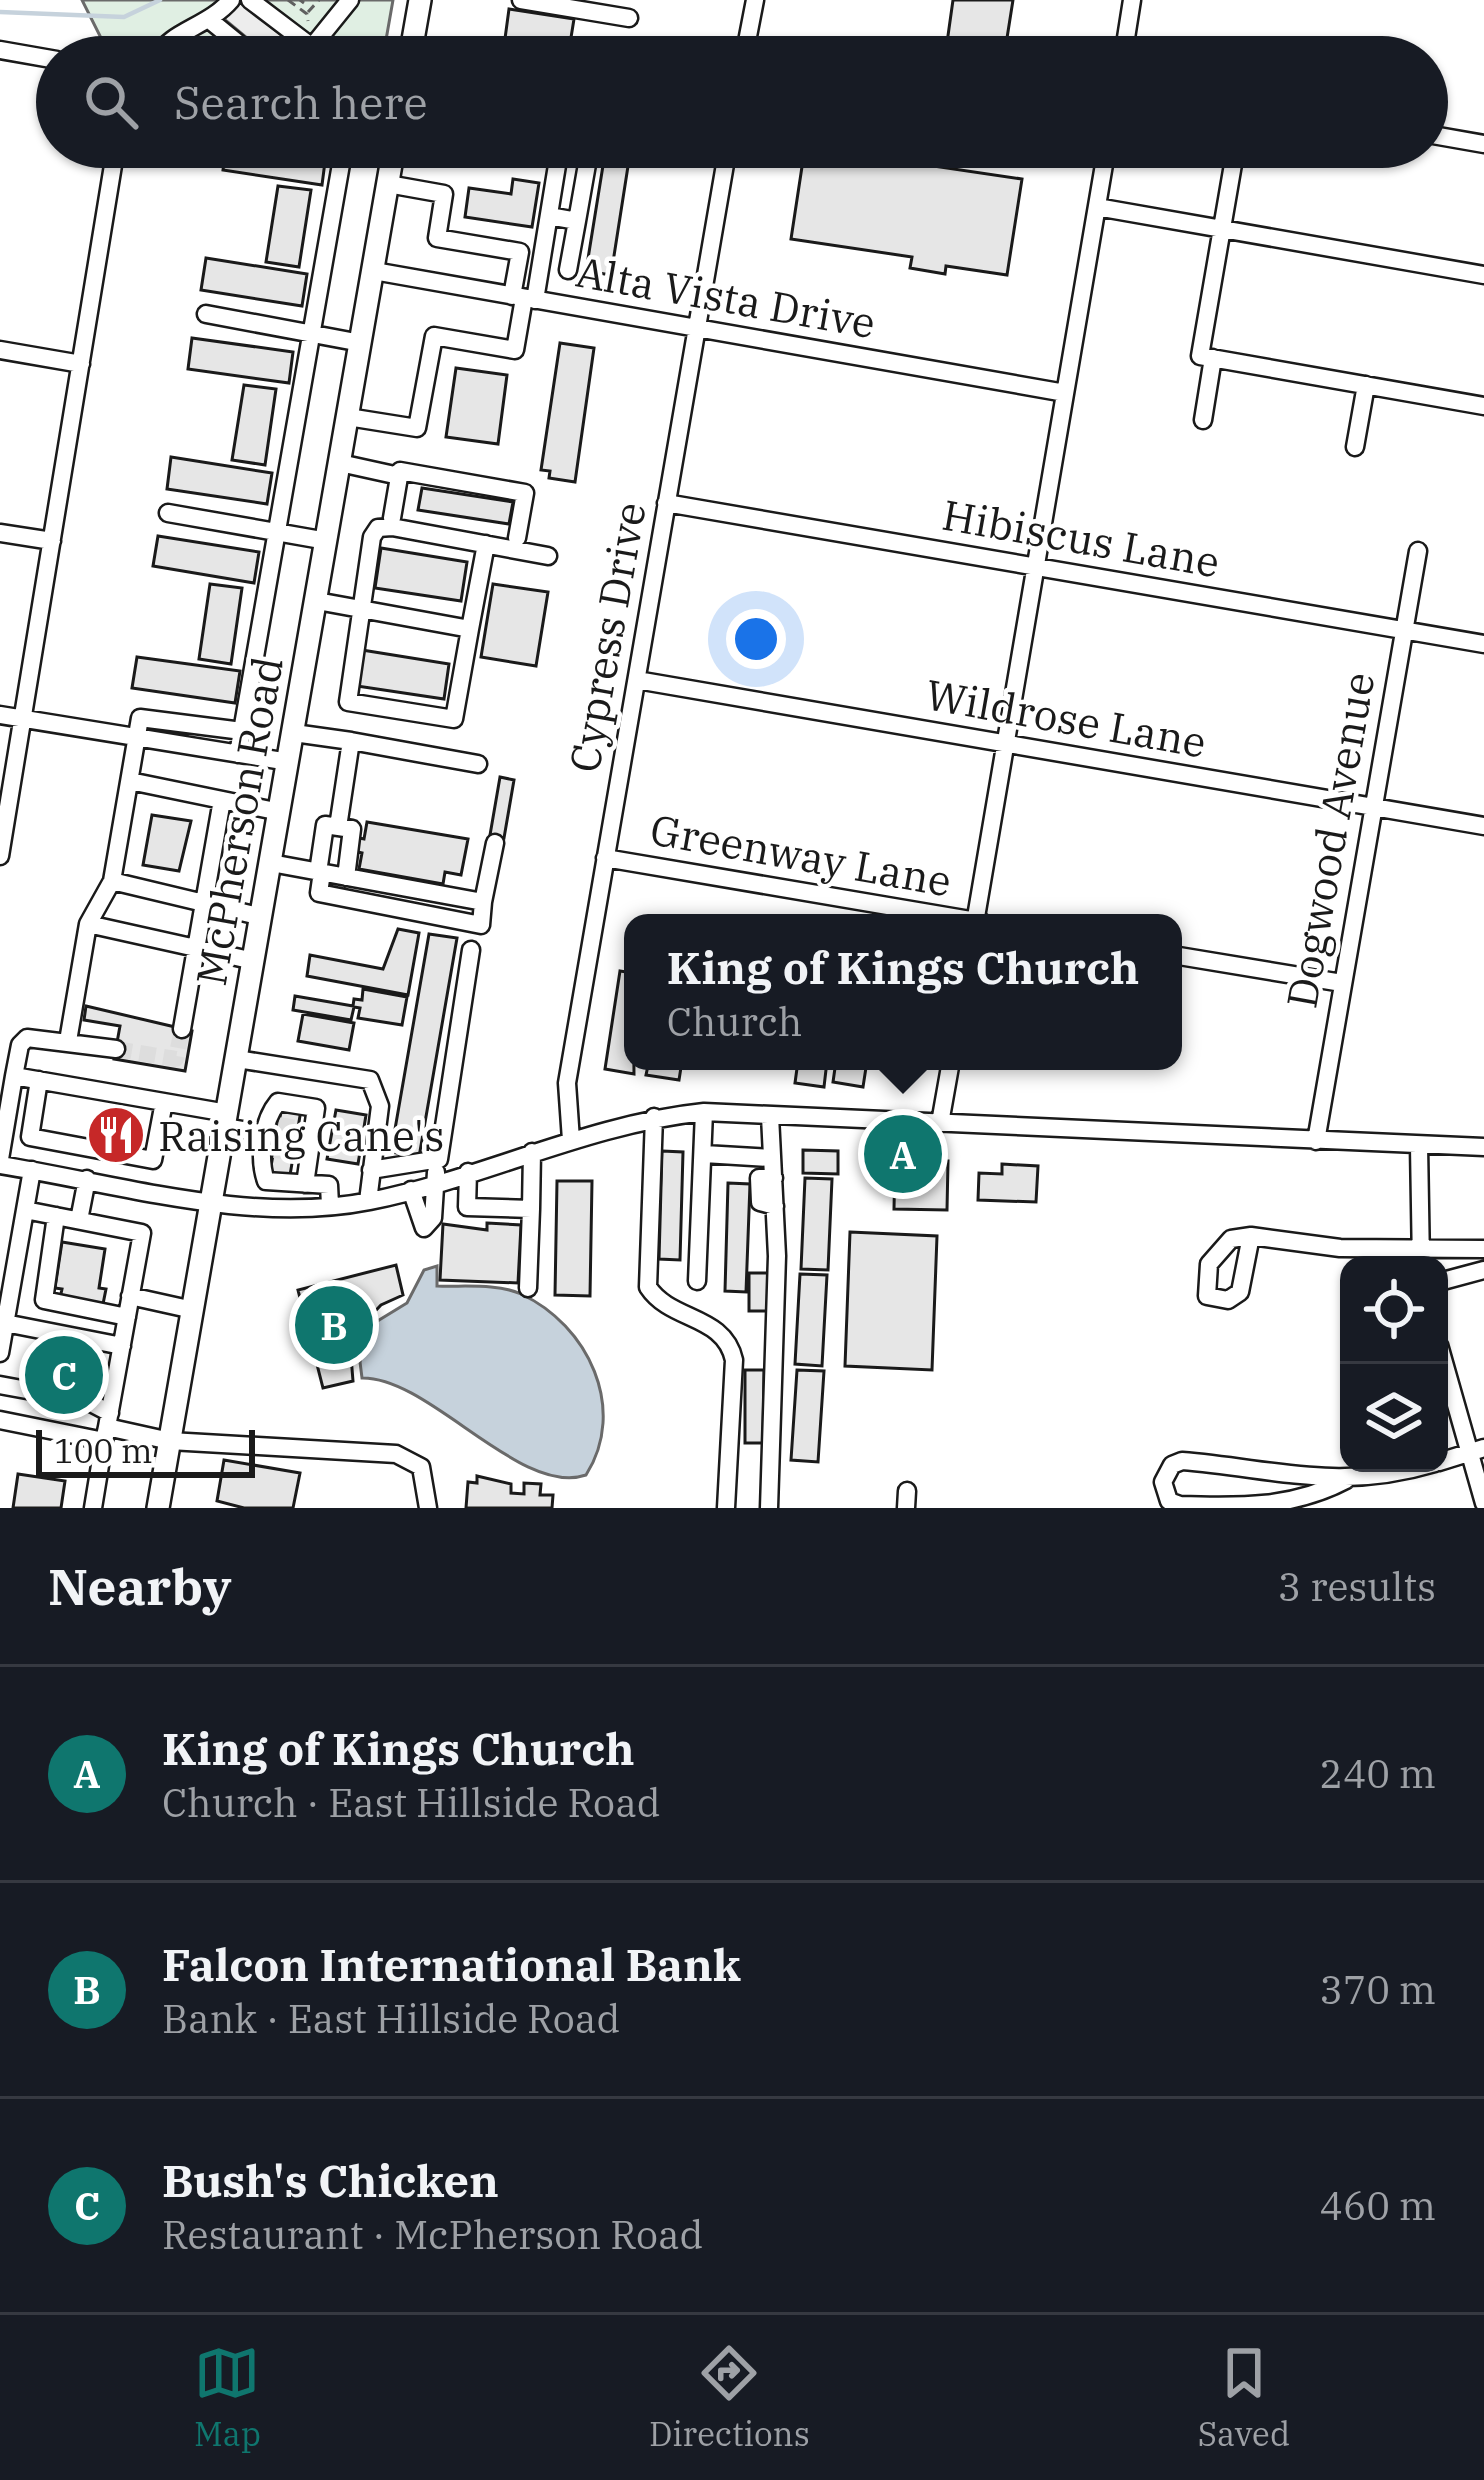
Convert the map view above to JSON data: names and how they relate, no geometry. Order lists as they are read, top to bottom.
{
  "streets": {
    "main road": ["McPherson Road"],
    "street": [
      "Alta Vista Drive",
      "Hibiscus Lane",
      "Cypress Drive",
      "Wildrose Lane",
      "Dogwood Avenue",
      "Greenway Lane"
    ]
  },
  "crossings": [
    ["Alta Vista Drive", "Cypress Drive"],
    ["Alta Vista Drive", "McPherson Road"],
    ["Hibiscus Lane", "Cypress Drive"],
    ["Hibiscus Lane", "Dogwood Avenue"],
    ["Cypress Drive", "Wildrose Lane"],
    ["Cypress Drive", "Greenway Lane"],
    ["Wildrose Lane", "Dogwood Avenue"]
  ],
  "places": {
    "restaurant": ["Raising Cane's"]
  },
  "scale_bar": "100 m",
  "page": {
    "search": "Search here",
    "popup": ["King of Kings Church", "Church"],
    "pins": ["A", "B", "C"],
    "scale": "100 m",
    "heading": ["Nearby", "3 results"],
    "list": [
      {
        "mark": "A",
        "name": "King of Kings Church",
        "note": "Church · East Hillside Road",
        "value": "240 m"
      },
      {
        "mark": "B",
        "name": "Falcon International Bank",
        "note": "Bank · East Hillside Road",
        "value": "370 m"
      },
      {
        "mark": "C",
        "name": "Bush's Chicken",
        "note": "Restaurant · McPherson Road",
        "value": "460 m"
      }
    ],
    "nav": ["Map", "Directions", "Saved"]
  }
}
